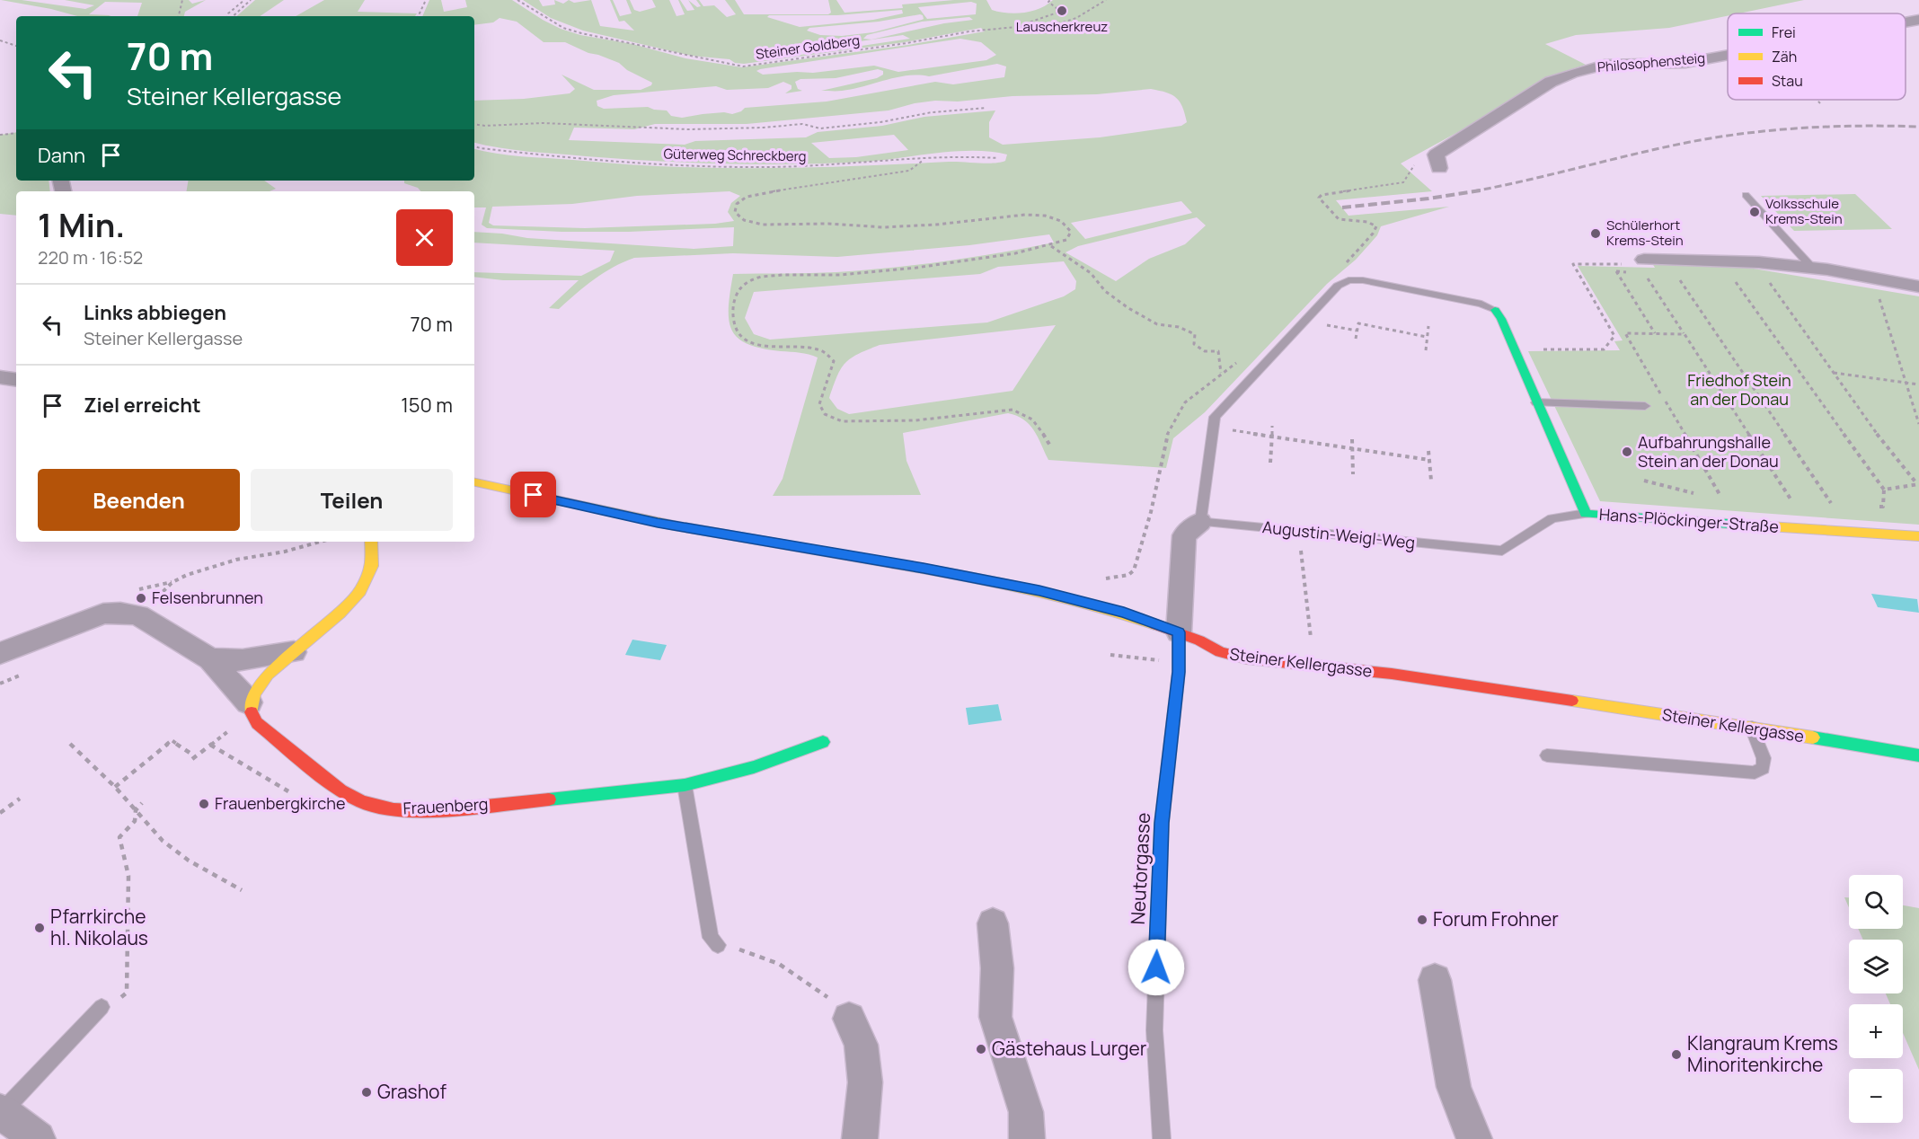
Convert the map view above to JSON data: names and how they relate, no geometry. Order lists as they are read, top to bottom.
{
  "streets": {
    "street": [
      "Philosophensteig",
      "Hans-Plöckinger-Straße",
      "Steiner Kellergasse",
      "Frauenberg"
    ],
    "lane": ["Augustin-Weigl-Weg", "Neutorgasse"],
    "path": ["Steiner Goldberg", "Güterweg Schreckberg"]
  },
  "crossings": [
    ["Hans-Plöckinger-Straße", "Augustin-Weigl-Weg"],
    ["Steiner Kellergasse", "Neutorgasse"]
  ],
  "parks": ["Friedhof Stein an der Donau"],
  "places": [
    "Lauscherkreuz",
    "Volksschule Krems-Stein",
    "Schülerhort Krems-Stein",
    "Aufbahrungshalle Stein an der Donau",
    "Felsenbrunnen",
    "Frauenbergkirche",
    "Forum Frohner",
    "Pfarrkirche hl. Nikolaus",
    "Gästehaus Lurger",
    "Klangraum Krems Minoritenkirche",
    "Grashof"
  ],
  "legend": ["Frei", "Zäh", "Stau"],
  "page": {
    "turn": ["70 m", "Steiner Kellergasse"],
    "then": "Dann",
    "heading": ["1 Min.", "220 m · 16:52"],
    "list": [
      {
        "name": "Links abbiegen",
        "note": "Steiner Kellergasse",
        "value": "70 m"
      },
      {
        "name": "Ziel erreicht",
        "value": "150 m"
      }
    ],
    "buttons": ["Beenden", "Teilen"],
    "map_buttons": ["+", "−"]
  }
}
